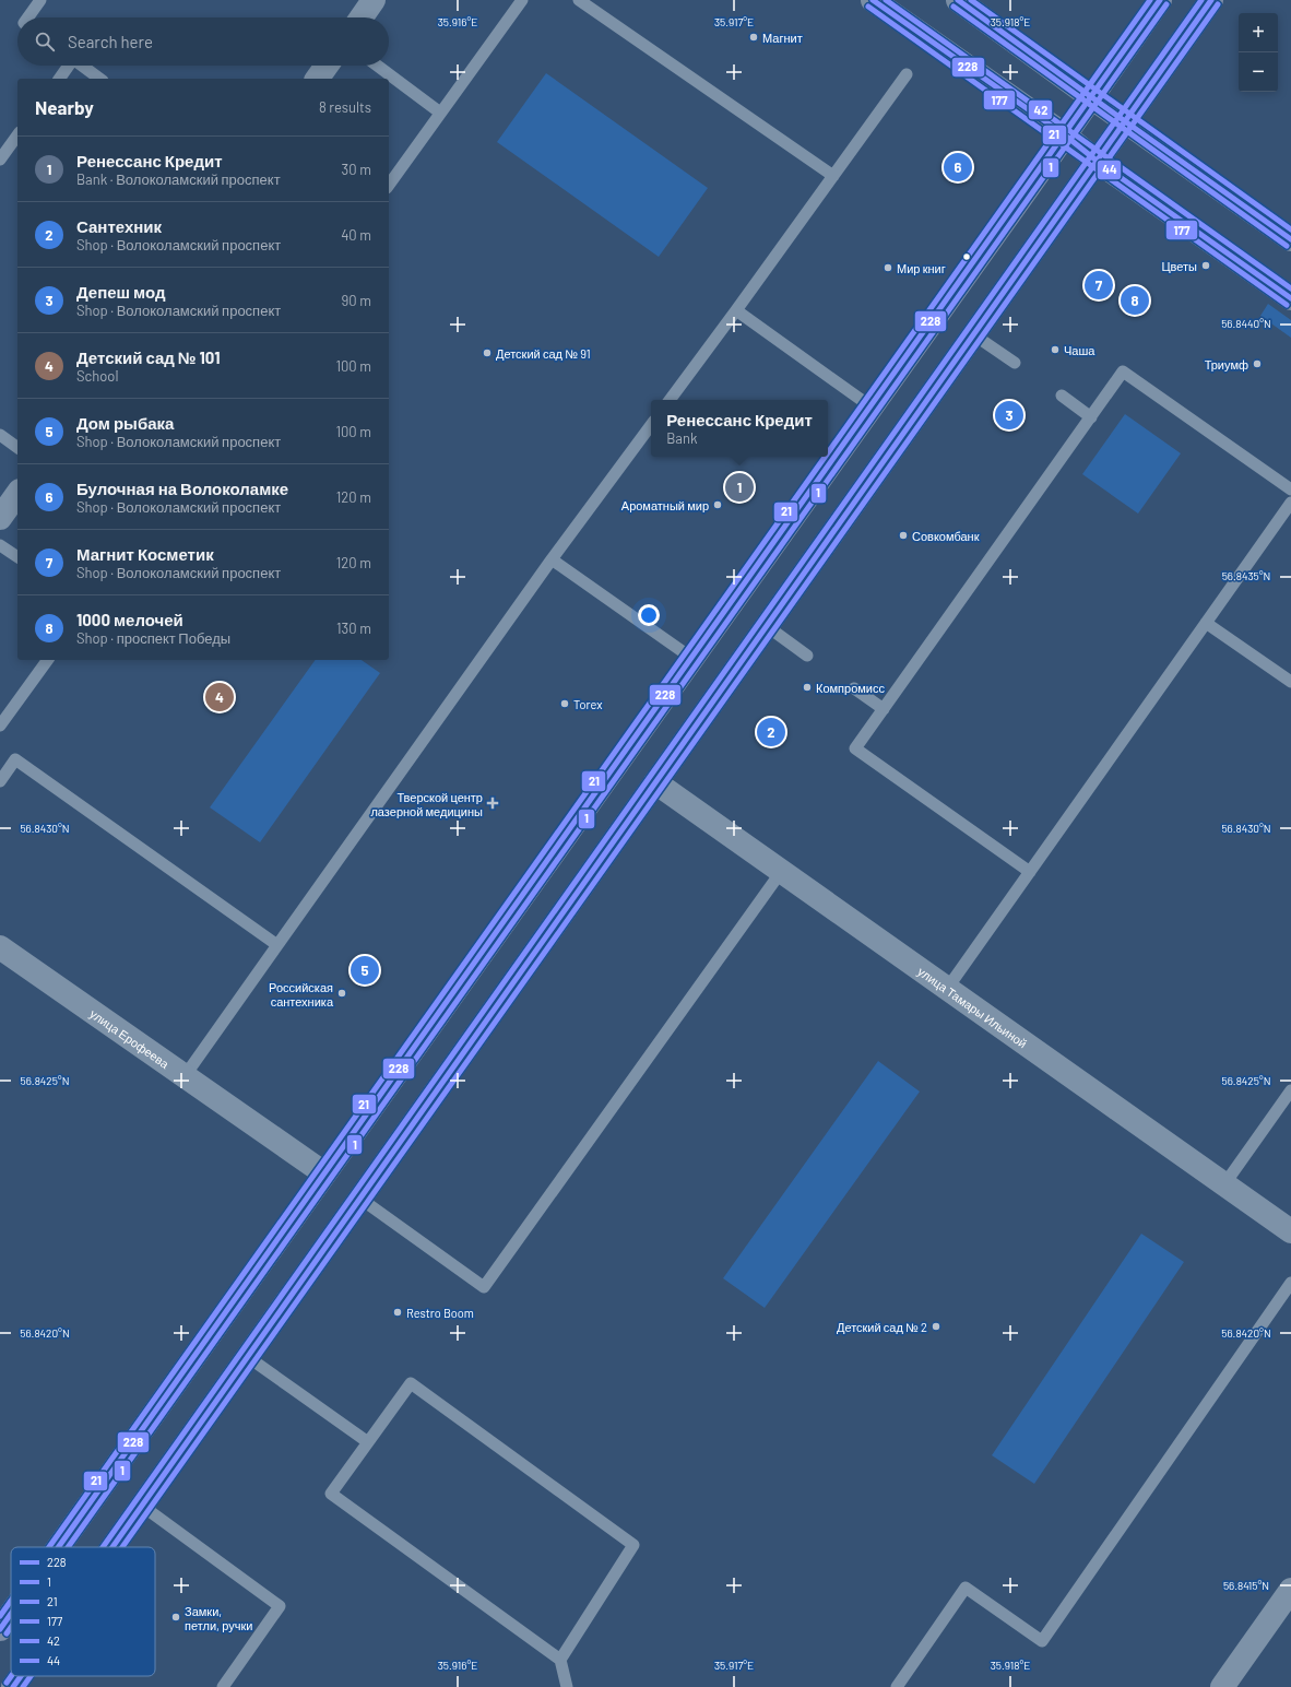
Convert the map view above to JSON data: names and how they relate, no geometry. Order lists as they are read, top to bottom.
{
  "streets": {
    "street": ["улица Тамары Ильиной", "улица Ерофеева"]
  },
  "places": {
    "other": [
      "Магнит",
      "Цветы",
      "Мир книг",
      "Чаша",
      "Детский сад № 91",
      "Триумф",
      "Ароматный мир",
      "Совкомбанк",
      "Компромисс",
      "Torex",
      "Российская сантехника",
      "Restro Boom",
      "Детский сад № 2",
      "Замки, петли, ручки"
    ],
    "health": ["Тверской центр лазерной медицины"]
  },
  "lines": [
    "transit line 228",
    "transit line 21",
    "transit line 42",
    "transit line 44",
    "transit line 1",
    "transit line 177"
  ],
  "legend": [
    "228",
    "1",
    "21",
    "177",
    "42",
    "44"
  ],
  "page": {
    "map_buttons": ["+", "−"],
    "search": "Search here",
    "heading": ["Nearby", "8 results"],
    "list": [
      {
        "mark": "1",
        "name": "Ренессанс Кредит",
        "note": "Bank · Волоколамский проспект",
        "value": "30 m"
      },
      {
        "mark": "2",
        "name": "Сантехник",
        "note": "Shop · Волоколамский проспект",
        "value": "40 m"
      },
      {
        "mark": "3",
        "name": "Депеш мод",
        "note": "Shop · Волоколамский проспект",
        "value": "90 m"
      },
      {
        "mark": "4",
        "name": "Детский сад № 101",
        "note": "School",
        "value": "100 m"
      },
      {
        "mark": "5",
        "name": "Дом рыбака",
        "note": "Shop · Волоколамский проспект",
        "value": "100 m"
      },
      {
        "mark": "6",
        "name": "Булочная на Волоколамке",
        "note": "Shop · Волоколамский проспект",
        "value": "120 m"
      },
      {
        "mark": "7",
        "name": "Магнит Косметик",
        "note": "Shop · Волоколамский проспект",
        "value": "120 m"
      },
      {
        "mark": "8",
        "name": "1000 мелочей",
        "note": "Shop · проспект Победы",
        "value": "130 m"
      }
    ],
    "pins": [
      "6",
      "7",
      "8",
      "3",
      "1",
      "4",
      "2",
      "5"
    ],
    "popup": ["Ренессанс Кредит", "Bank"]
  },
  "coordinates": [
    "35.916°E",
    "35.917°E",
    "35.918°E",
    "56.8440°N",
    "56.8435°N",
    "56.8430°N",
    "56.8425°N",
    "56.8420°N",
    "56.8415°N"
  ]
}
